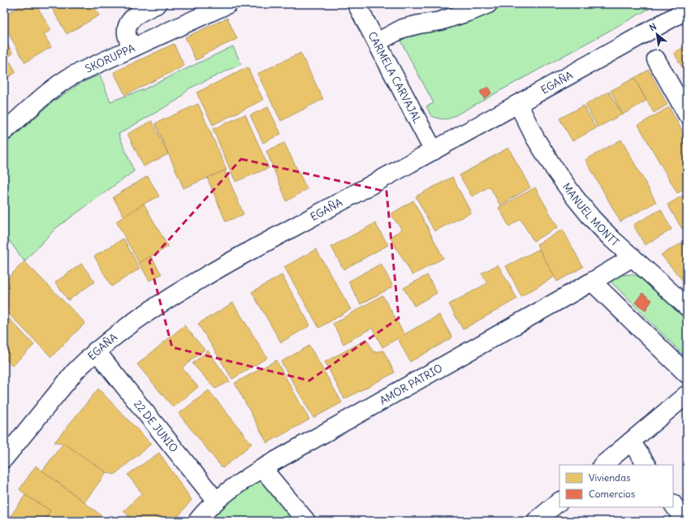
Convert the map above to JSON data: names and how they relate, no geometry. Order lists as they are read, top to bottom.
{
  "streets": {
    "street": [
      "SKORUPPA",
      "CARMELA CARVAJAL",
      "EGAÑA",
      "MANUEL MONTT",
      "AMOR PATRIO",
      "22 DE JUNIO"
    ]
  },
  "crossings": [
    ["CARMELA CARVAJAL", "EGAÑA"],
    ["EGAÑA", "MANUEL MONTT"],
    ["EGAÑA", "22 DE JUNIO"],
    ["MANUEL MONTT", "AMOR PATRIO"],
    ["AMOR PATRIO", "22 DE JUNIO"]
  ],
  "legend": ["Viviendas", "Comercios"],
  "north": "top left"
}
